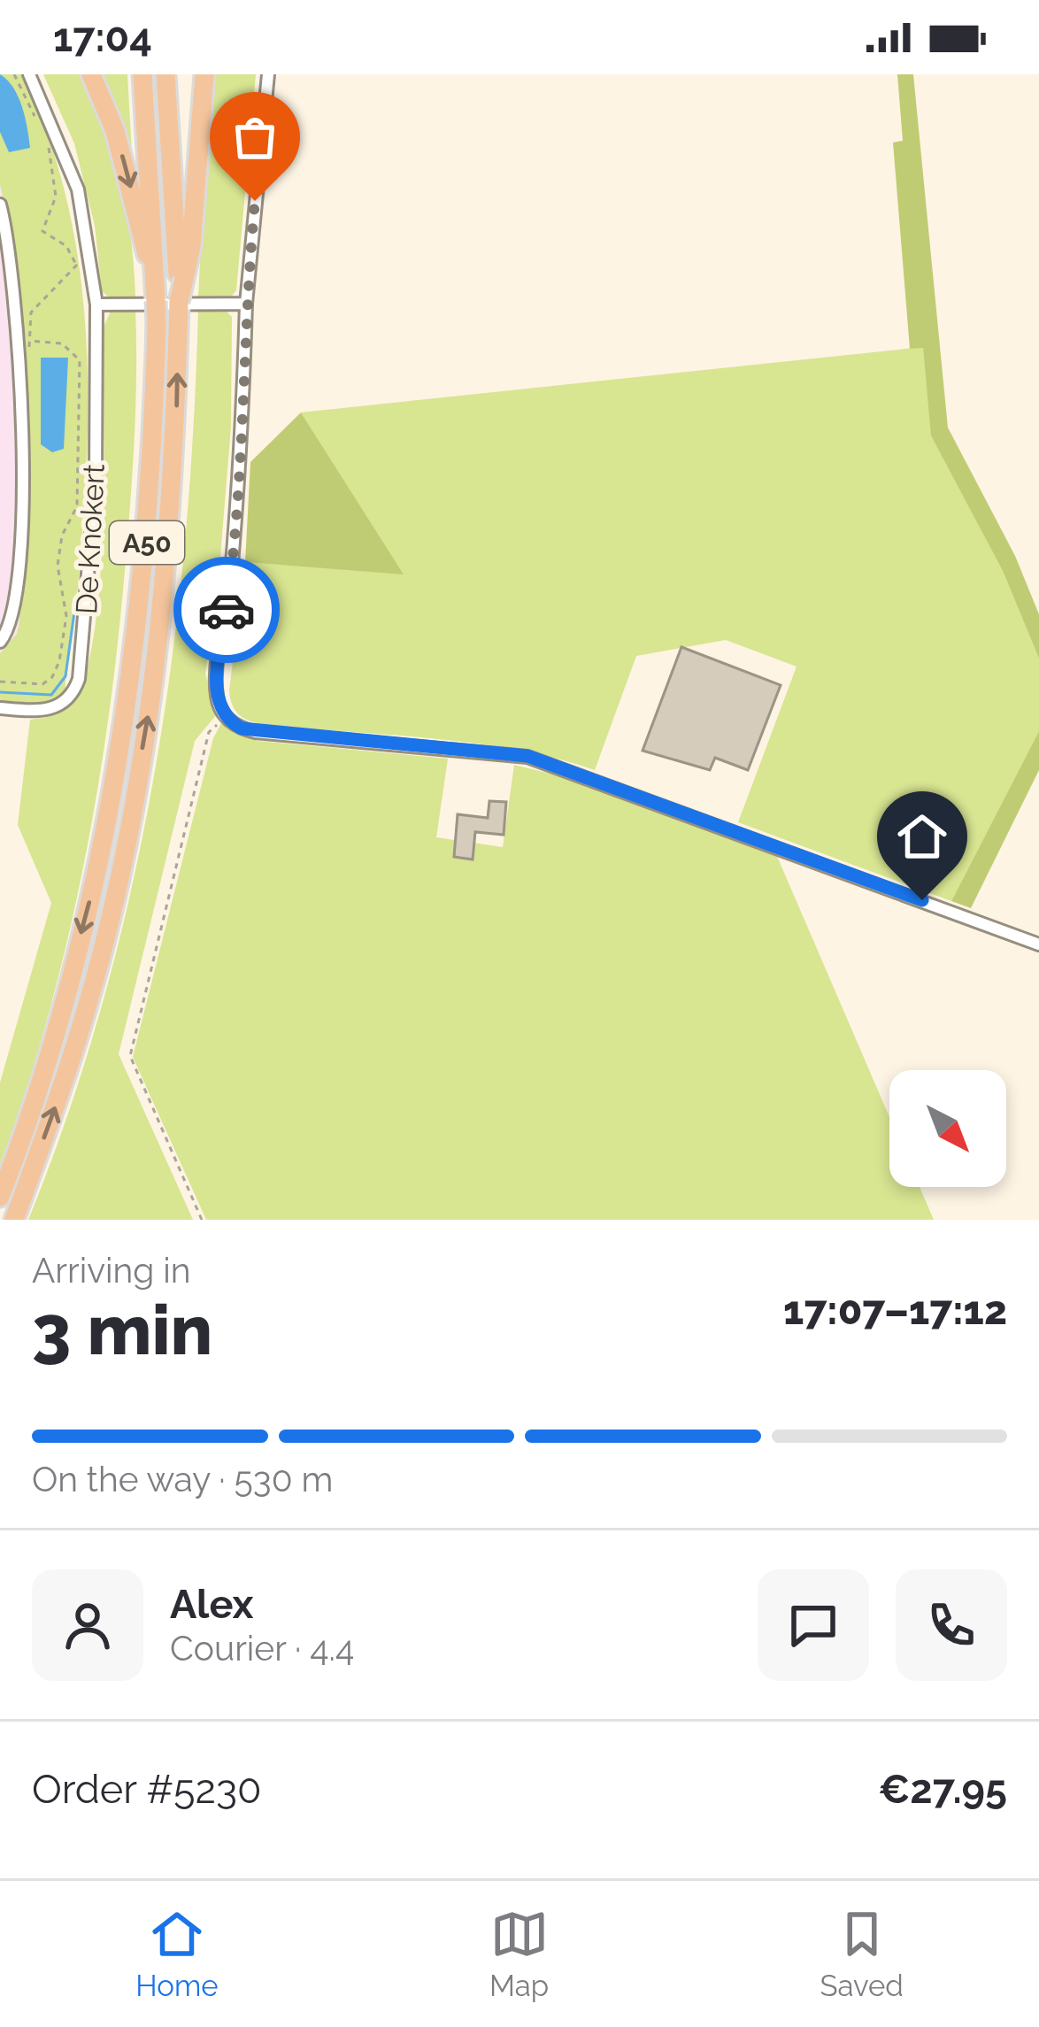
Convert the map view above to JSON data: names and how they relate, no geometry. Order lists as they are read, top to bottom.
{
  "streets": {
    "highway": ["A50"],
    "street": ["De Knokert"]
  },
  "north": "bottom right",
  "page": {
    "status": "17:04",
    "heading": ["3 min", "Arriving in", "17:07–17:12"],
    "panel": [
      "Alex",
      "Courier · 4.4",
      "Order #5230",
      "€27.95"
    ],
    "bar": "On the way · 530 m",
    "tabs": ["Home", "Map", "Saved"]
  }
}
